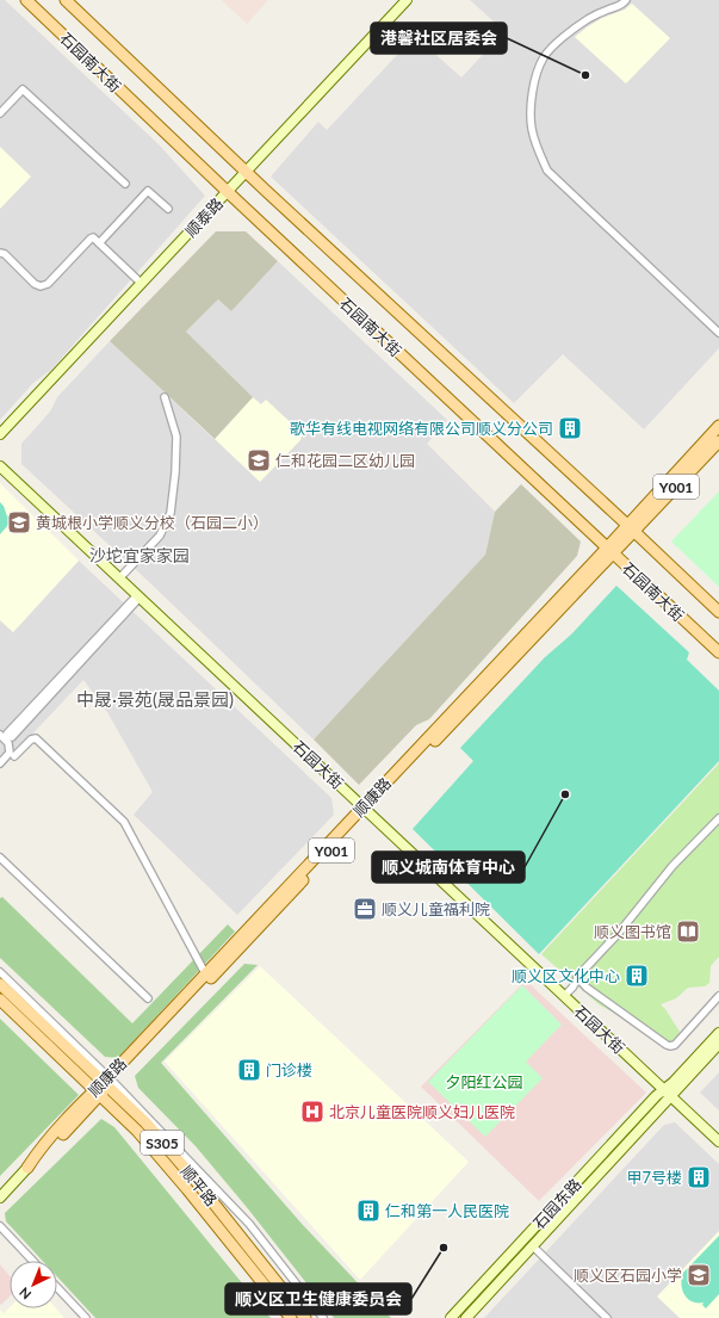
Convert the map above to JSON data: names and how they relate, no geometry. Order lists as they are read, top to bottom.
{
  "streets": {
    "main road": [
      "石园南大街",
      "Y001",
      "顺康路",
      "S305",
      "顺平路"
    ],
    "street": ["顺泰路", "石园大街", "石园东路"]
  },
  "crossings": [
    ["石园南大街", "顺泰路"],
    ["石园南大街", "顺康路"],
    ["石园大街", "顺康路"],
    ["石园大街", "石园东路"],
    ["顺康路", "顺平路"]
  ],
  "districts": ["沙坨宜家家园", "中晟·景苑(晟品景园)"],
  "parks": ["夕阳红公园"],
  "places": {
    "other": ["港馨社区居委会", "顺义城南体育中心", "顺义区卫生健康委员会"],
    "building": [
      "歌华有线电视网络有限公司顺义分公司",
      "顺义区文化中心",
      "门诊楼",
      "甲7号楼",
      "仁和第一人民医院"
    ],
    "school or university": ["仁和花园二区幼儿园", "黄城根小学顺义分校（石园二小）", "顺义区石园小学"],
    "office": ["顺义儿童福利院"],
    "library": ["顺义图书馆"],
    "hospital": ["北京儿童医院顺义妇儿医院"]
  },
  "north": "bottom left"
}
